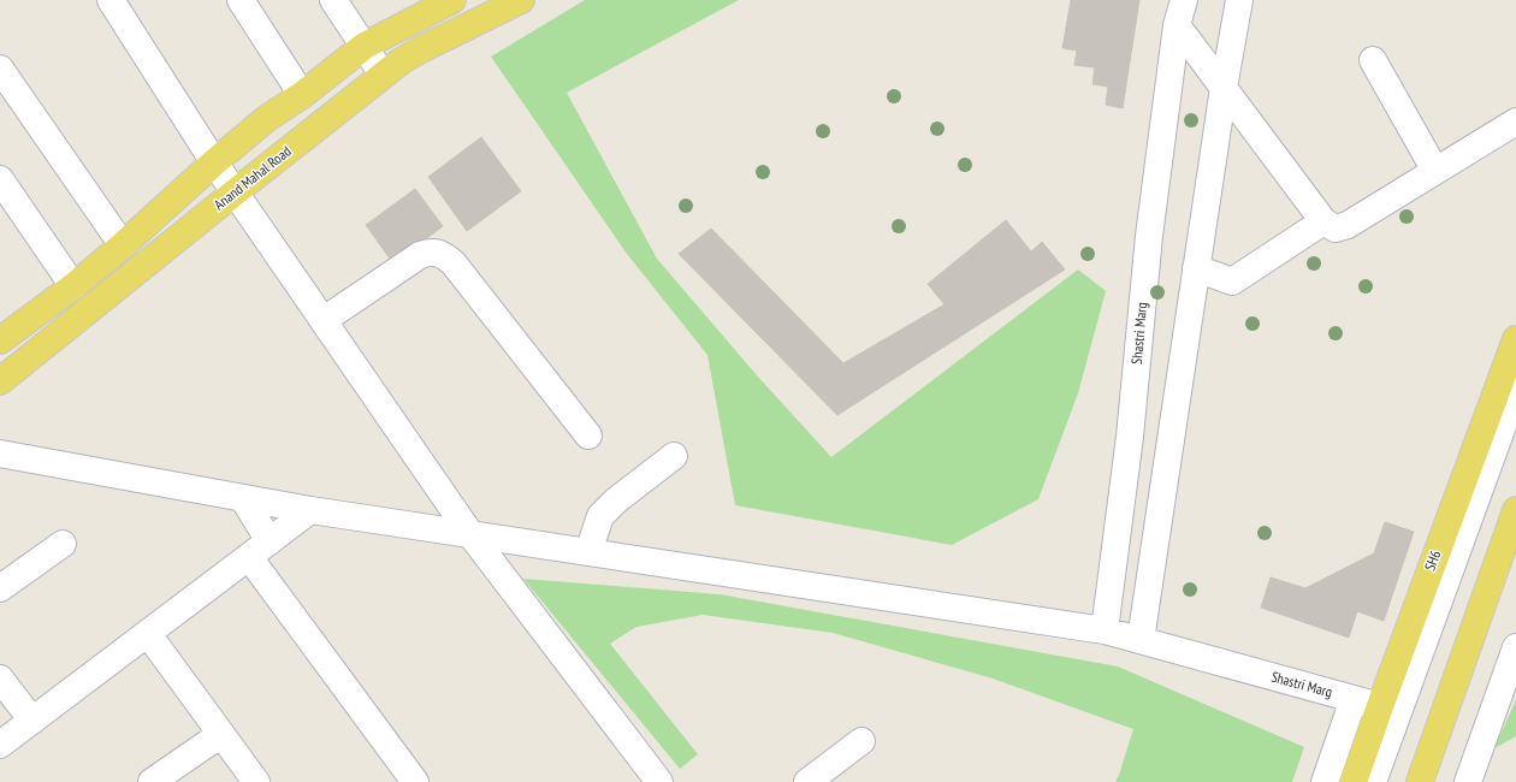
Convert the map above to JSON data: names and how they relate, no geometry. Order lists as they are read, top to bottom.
{
  "streets": {
    "main road": ["Anand Mahal Road", "SH6"],
    "street": ["Shastri Marg"]
  },
  "crossings": [
    ["Shastri Marg", "SH6"]
  ]
}
